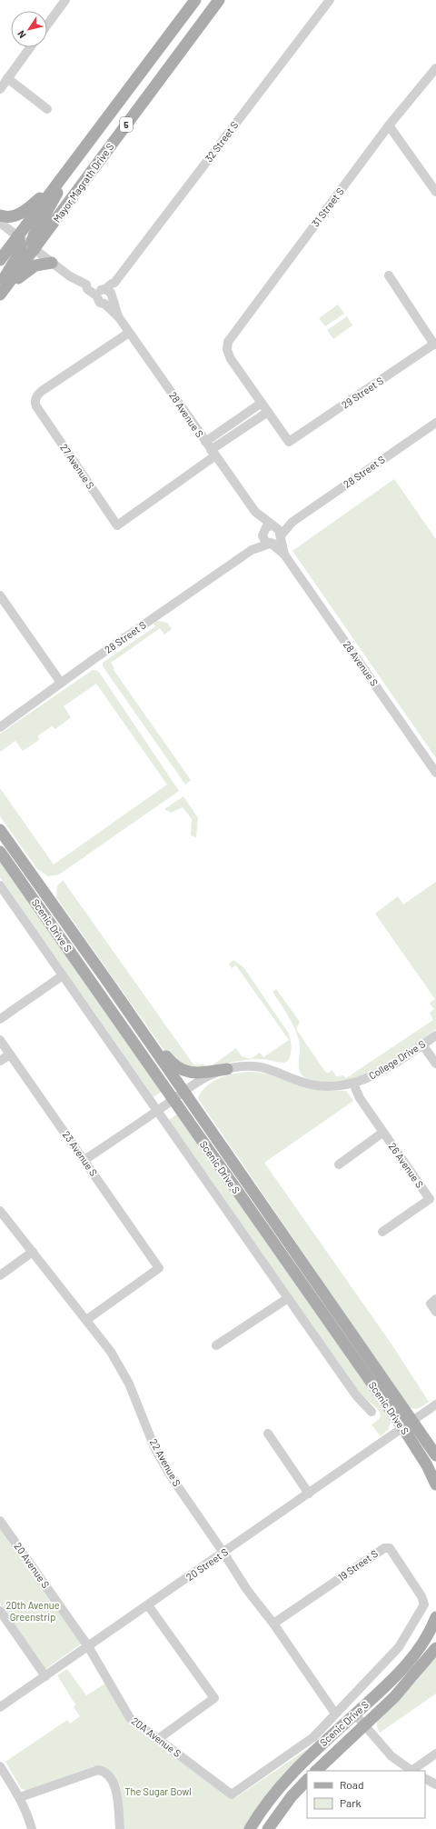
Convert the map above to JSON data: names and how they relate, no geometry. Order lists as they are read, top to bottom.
{
  "streets": {
    "main road": ["5", "Mayor Magrath Drive S", "Scenic Drive S"],
    "street": [
      "32 Street S",
      "31 Street S",
      "29 Street S",
      "28 Avenue S",
      "27 Avenue S",
      "28 Street S",
      "College Drive S",
      "23 Avenue S",
      "26 Avenue S",
      "22 Avenue S",
      "20 Street S",
      "20 Avenue S",
      "19 Street S",
      "20A Avenue S"
    ]
  },
  "crossings": [
    ["32 Street S", "28 Avenue S"],
    ["Mayor Magrath Drive S", "28 Avenue S"],
    ["28 Avenue S", "27 Avenue S"],
    ["Scenic Drive S", "College Drive S"],
    ["Scenic Drive S", "22 Avenue S"],
    ["Scenic Drive S", "20 Street S"],
    ["Scenic Drive S", "19 Street S"],
    ["Scenic Drive S", "20A Avenue S"],
    ["College Drive S", "23 Avenue S"],
    ["College Drive S", "26 Avenue S"],
    ["23 Avenue S", "22 Avenue S"],
    ["22 Avenue S", "20 Street S"],
    ["22 Avenue S", "19 Street S"],
    ["20 Street S", "20 Avenue S"],
    ["20 Street S", "20A Avenue S"],
    ["20 Avenue S", "20A Avenue S"]
  ],
  "parks": ["20th Avenue Greenstrip", "The Sugar Bowl"],
  "legend": ["Road", "Park"],
  "north": "bottom left"
}
